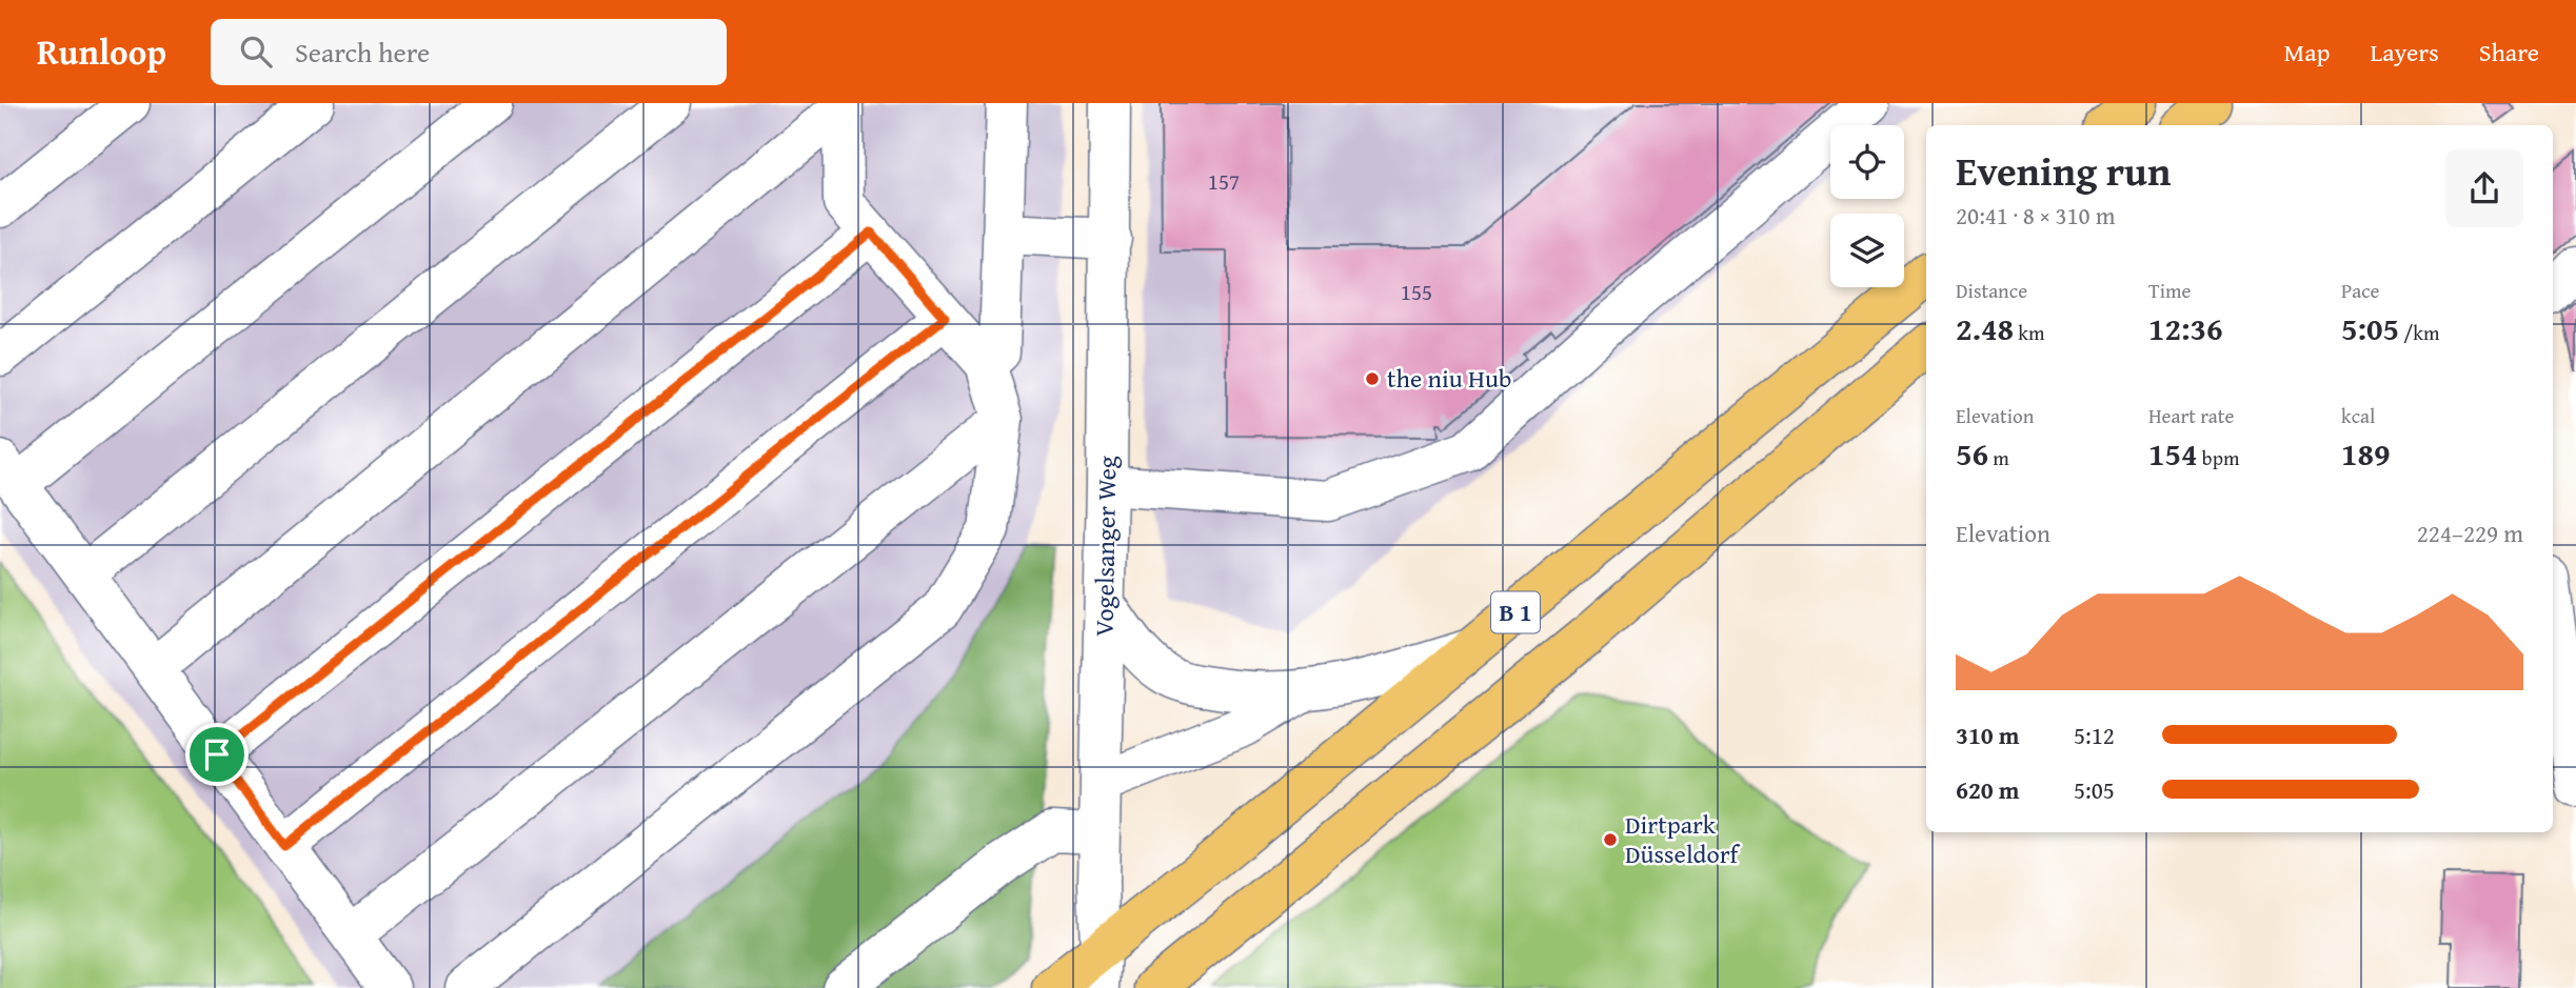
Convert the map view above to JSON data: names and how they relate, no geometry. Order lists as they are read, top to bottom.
{
  "streets": {
    "main road": ["B 1"],
    "street": ["Vogelsanger Weg"]
  },
  "crossings": [
    ["Vogelsanger Weg", "B 1"]
  ],
  "places": ["the niu Hub", "Dirtpark Düsseldorf"],
  "house_numbers": ["157", "155"],
  "page": {
    "header": "Runloop",
    "search": "Search here",
    "nav": ["Map", "Layers", "Share"],
    "heading": ["Evening run", "20:41 · 8 × 310 m"],
    "stats": [
      ["Distance", "2.48 km"],
      ["Time", "12:36"],
      ["Pace", "5:05 /km"],
      ["Elevation", "56 m"],
      ["Heart rate", "154 bpm"],
      ["kcal", "189"]
    ],
    "chart": ["Elevation", "224–229 m"],
    "list": [
      {
        "name": "310 m",
        "note": "5:12"
      },
      {
        "name": "620 m",
        "note": "5:05"
      }
    ]
  }
}
